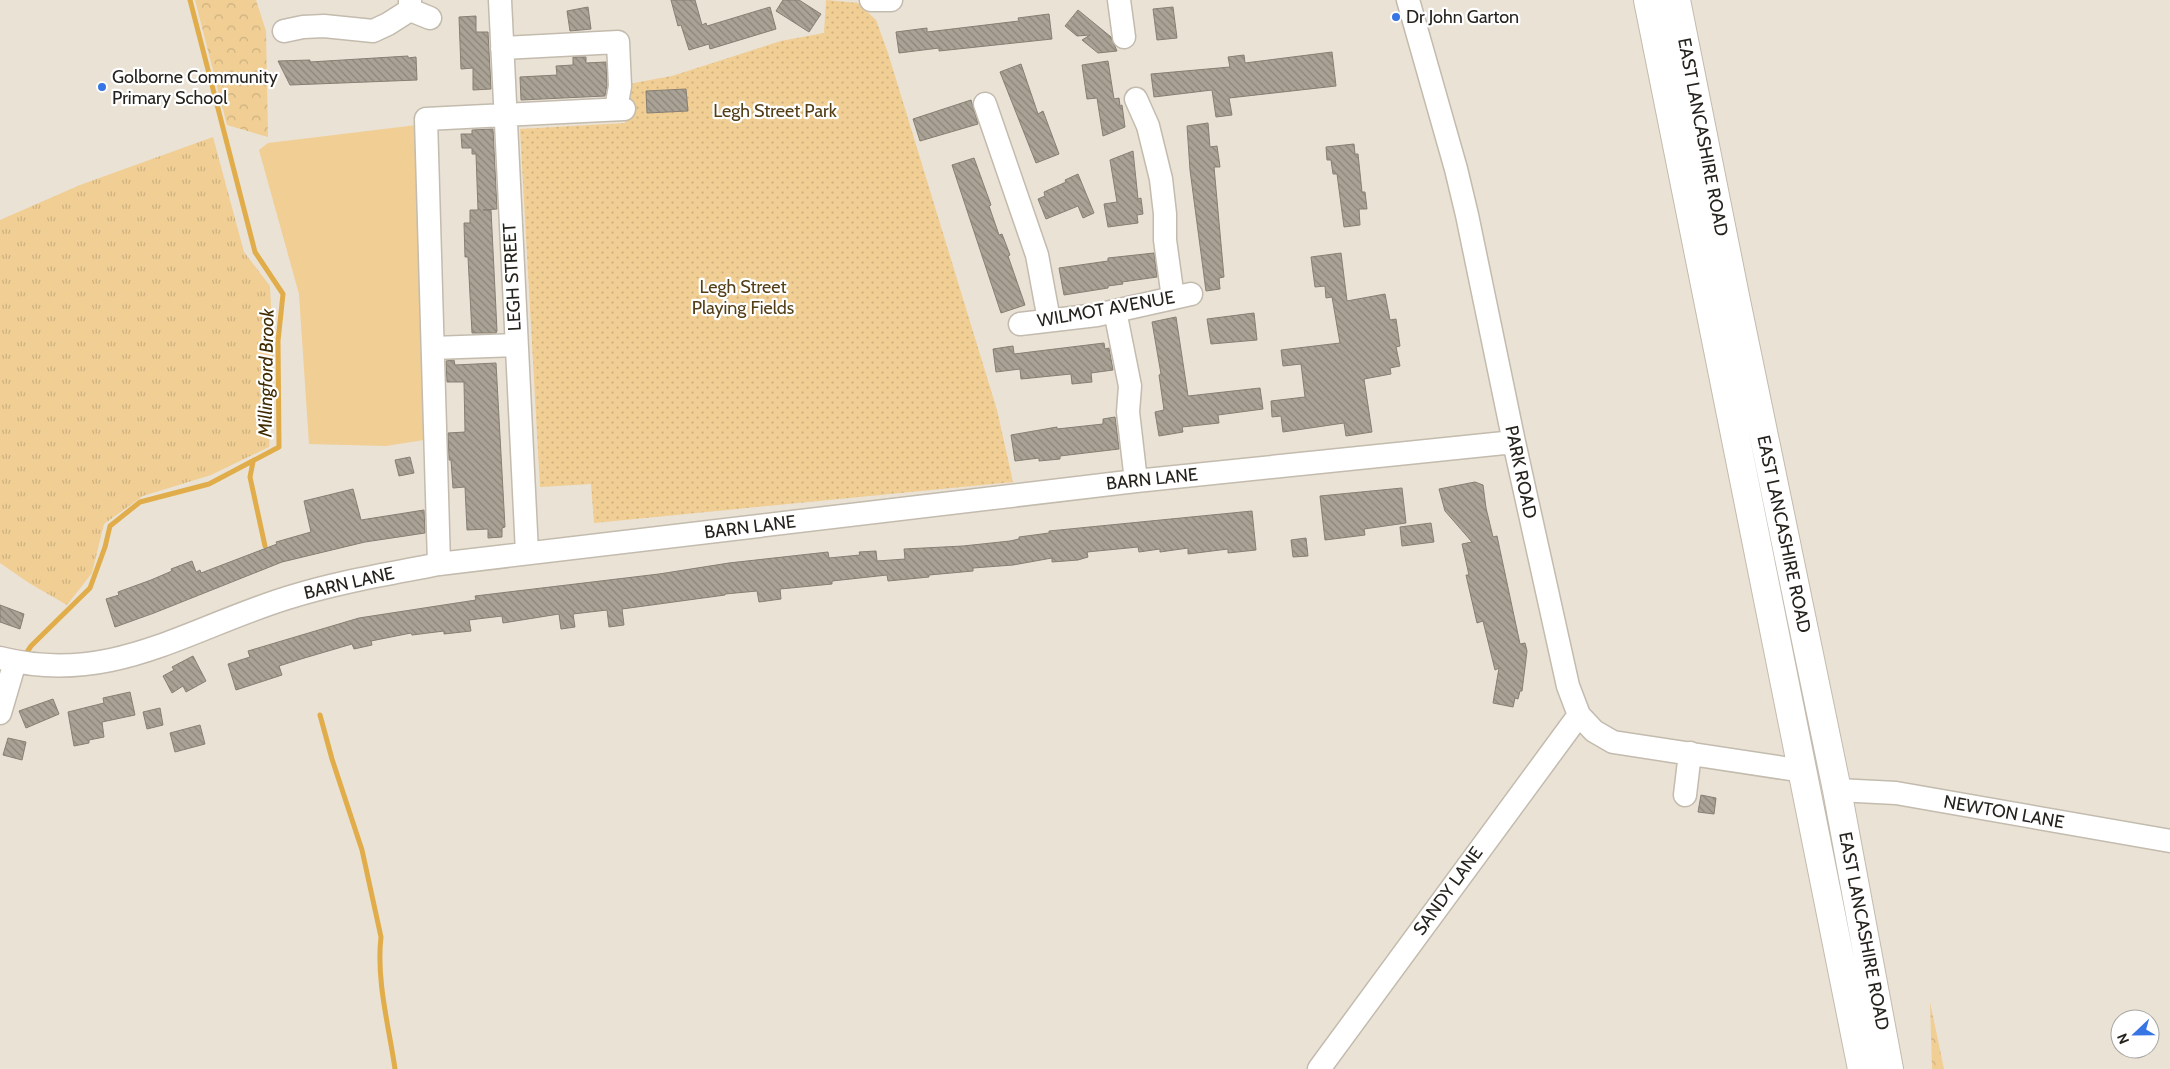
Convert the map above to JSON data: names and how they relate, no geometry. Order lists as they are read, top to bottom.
{
  "streets": {
    "highway": ["EAST LANCASHIRE ROAD"],
    "street": [
      "LEGH STREET",
      "WILMOT AVENUE",
      "PARK ROAD",
      "BARN LANE",
      "NEWTON LANE",
      "SANDY LANE"
    ]
  },
  "crossings": [
    ["EAST LANCASHIRE ROAD", "PARK ROAD"],
    ["EAST LANCASHIRE ROAD", "NEWTON LANE"],
    ["LEGH STREET", "BARN LANE"],
    ["PARK ROAD", "BARN LANE"],
    ["PARK ROAD", "SANDY LANE"]
  ],
  "water": ["Millingford Brook"],
  "parks": ["Legh Street Park", "Legh Street Playing Fields"],
  "places": ["Dr John Garton", "Golborne Community Primary School"],
  "north": "left"
}
